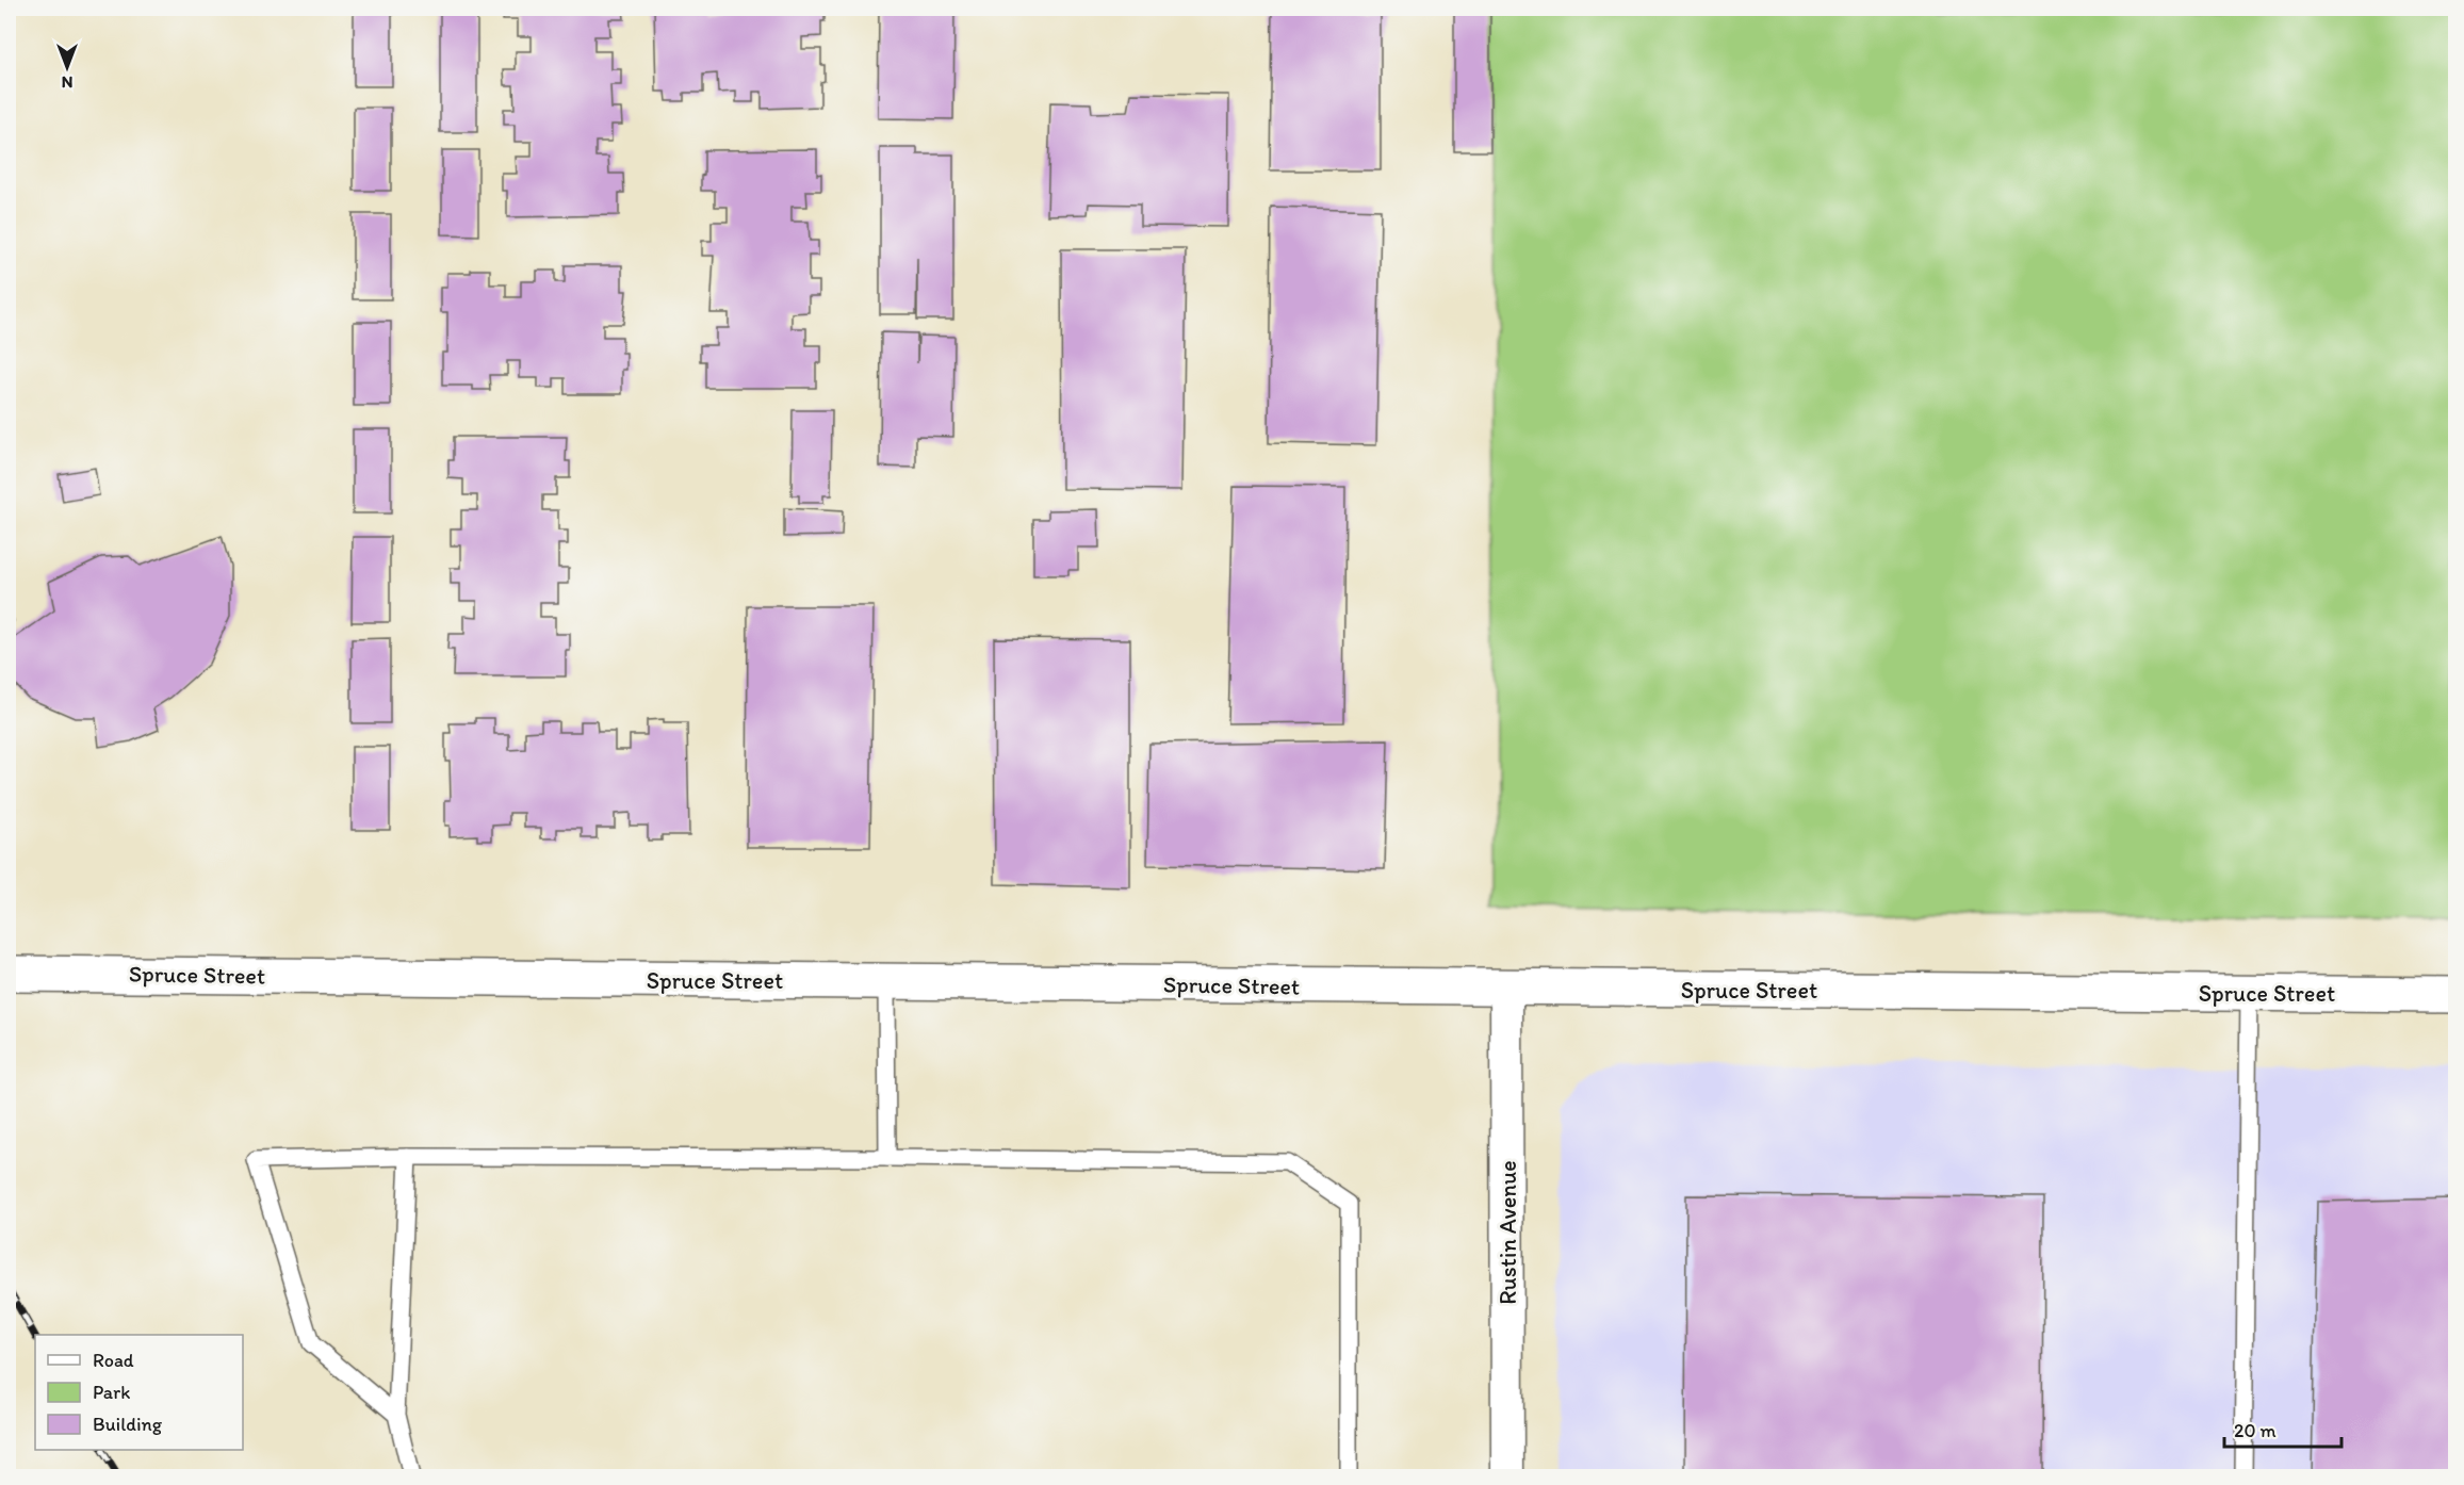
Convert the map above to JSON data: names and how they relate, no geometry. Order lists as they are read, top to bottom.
{
  "streets": {
    "street": ["Spruce Street", "Rustin Avenue"]
  },
  "crossings": [
    ["Spruce Street", "Rustin Avenue"]
  ],
  "legend": ["Road", "Park", "Building"],
  "scale_bar": "20 m",
  "north": "bottom"
}
